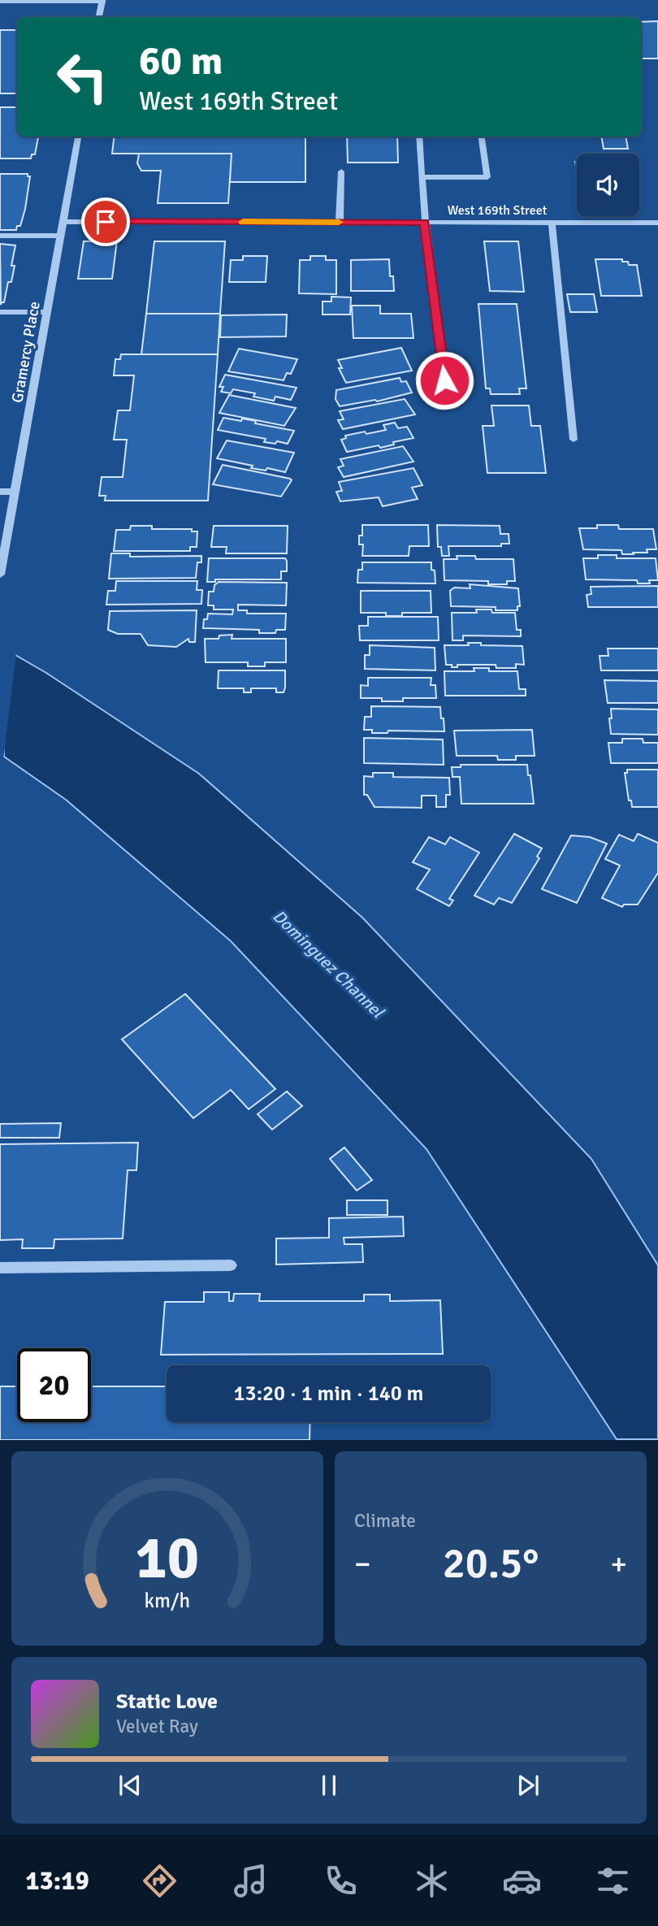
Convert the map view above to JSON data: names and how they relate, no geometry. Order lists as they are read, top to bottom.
{
  "streets": {
    "street": ["West 169th Street", "Gramercy Place"]
  },
  "crossings": [
    ["West 169th Street", "Gramercy Place"]
  ],
  "water": ["Dominguez Channel"],
  "page": {
    "turn": ["60 m", "West 169th Street"],
    "limit": "20",
    "trip": "13:20 · 1 min · 140 m",
    "tile": "Climate",
    "heat": ["−", "20.5°", "+"],
    "song": ["Static Love", "Velvet Ray"],
    "tabs": "13:19",
    "gauge": ["10", "km/h"]
  }
}
